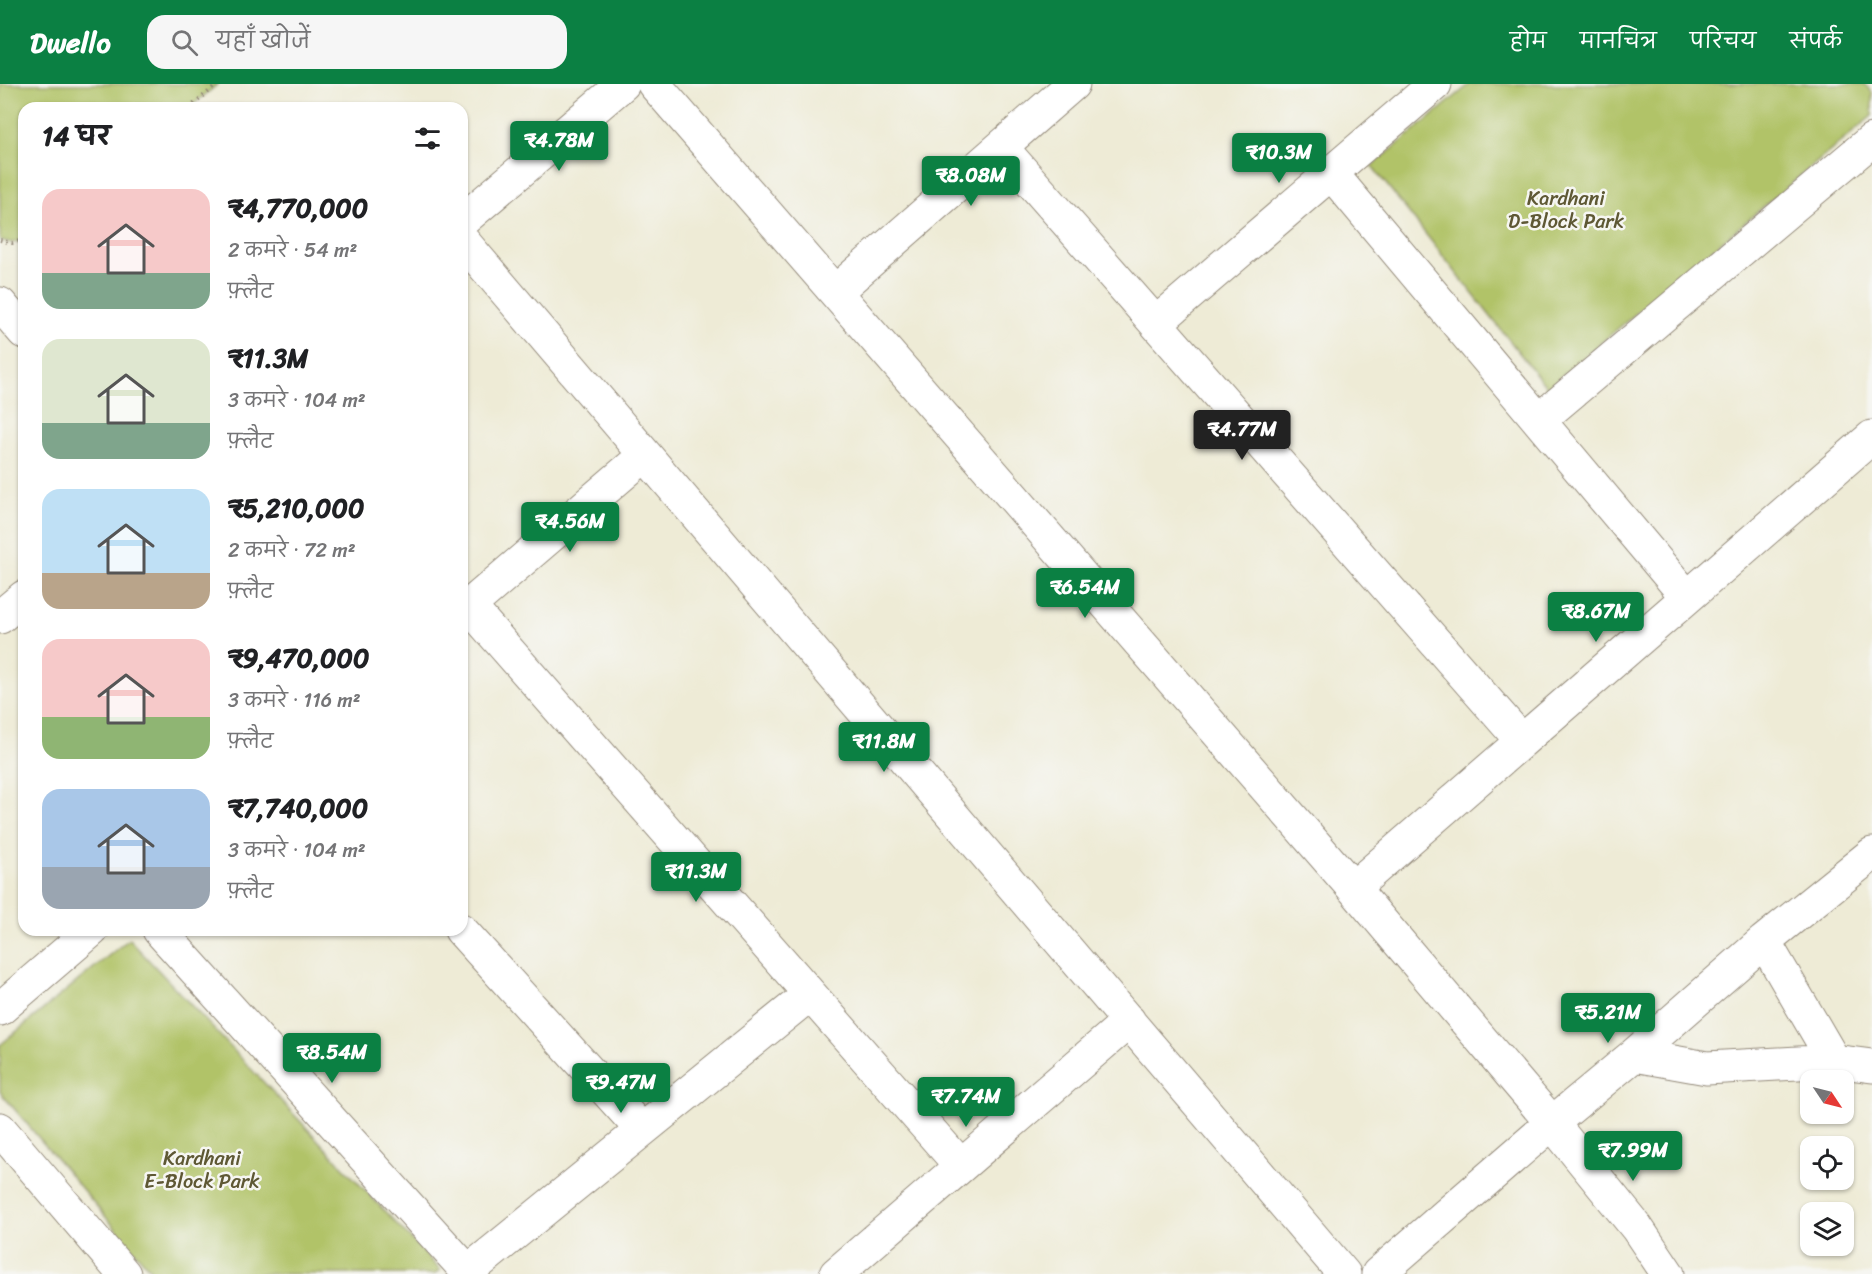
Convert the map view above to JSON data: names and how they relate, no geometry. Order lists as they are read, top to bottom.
{
  "parks": ["Kardhani D-Block Park", "Kardhani E-Block Park"],
  "north": "bottom right",
  "page": {
    "header": "Dwello",
    "search": "यहाँ खोजें",
    "nav": [
      "होम",
      "मानचित्र",
      "परिचय",
      "संपर्क"
    ],
    "heading": "14 घर",
    "price": [
      "₹4.78M",
      "₹10.3M",
      "₹8.08M",
      "₹4.77M",
      "₹4.56M",
      "₹6.54M",
      "₹8.67M",
      "₹11.8M",
      "₹11.3M",
      "₹5.21M",
      "₹8.54M",
      "₹9.47M",
      "₹7.74M",
      "₹7.99M"
    ],
    "list": [
      {
        "name": "₹4,770,000",
        "note": "2 कमरे · 54 m² · फ़्लैट"
      },
      {
        "name": "₹11.3M",
        "note": "3 कमरे · 104 m² · फ़्लैट"
      },
      {
        "name": "₹5,210,000",
        "note": "2 कमरे · 72 m² · फ़्लैट"
      },
      {
        "name": "₹9,470,000",
        "note": "3 कमरे · 116 m² · फ़्लैट"
      },
      {
        "name": "₹7,740,000",
        "note": "3 कमरे · 104 m² · फ़्लैट"
      }
    ]
  }
}
